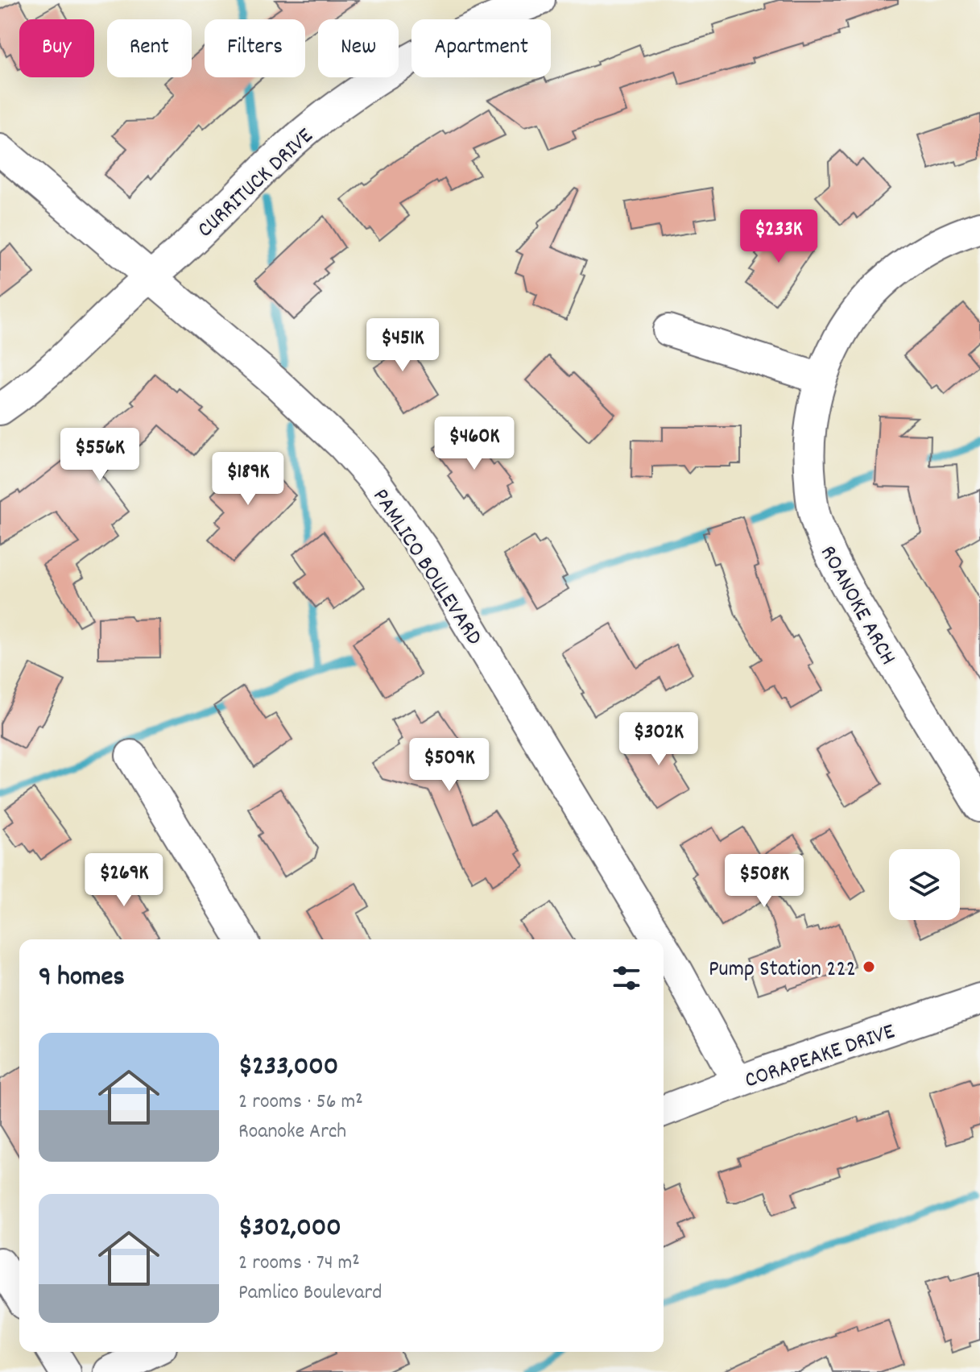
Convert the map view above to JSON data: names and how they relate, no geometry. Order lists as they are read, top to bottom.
{
  "streets": {
    "street": [
      "CURRITUCK DRIVE",
      "PAMLICO BOULEVARD",
      "ROANOKE ARCH",
      "CORAPEAKE DRIVE"
    ]
  },
  "crossings": [
    ["CURRITUCK DRIVE", "PAMLICO BOULEVARD"],
    ["PAMLICO BOULEVARD", "CORAPEAKE DRIVE"]
  ],
  "places": ["Pump Station 222"],
  "page": {
    "chip": [
      "Buy",
      "Rent",
      "Filters",
      "New",
      "Apartment"
    ],
    "price": [
      "$233K",
      "$451K",
      "$460K",
      "$556K",
      "$189K",
      "$302K",
      "$509K",
      "$269K",
      "$508K"
    ],
    "heading": "9 homes",
    "list": [
      {
        "name": "$233,000",
        "note": "2 rooms · 56 m² · Roanoke Arch"
      },
      {
        "name": "$302,000",
        "note": "2 rooms · 74 m² · Pamlico Boulevard"
      }
    ]
  }
}
